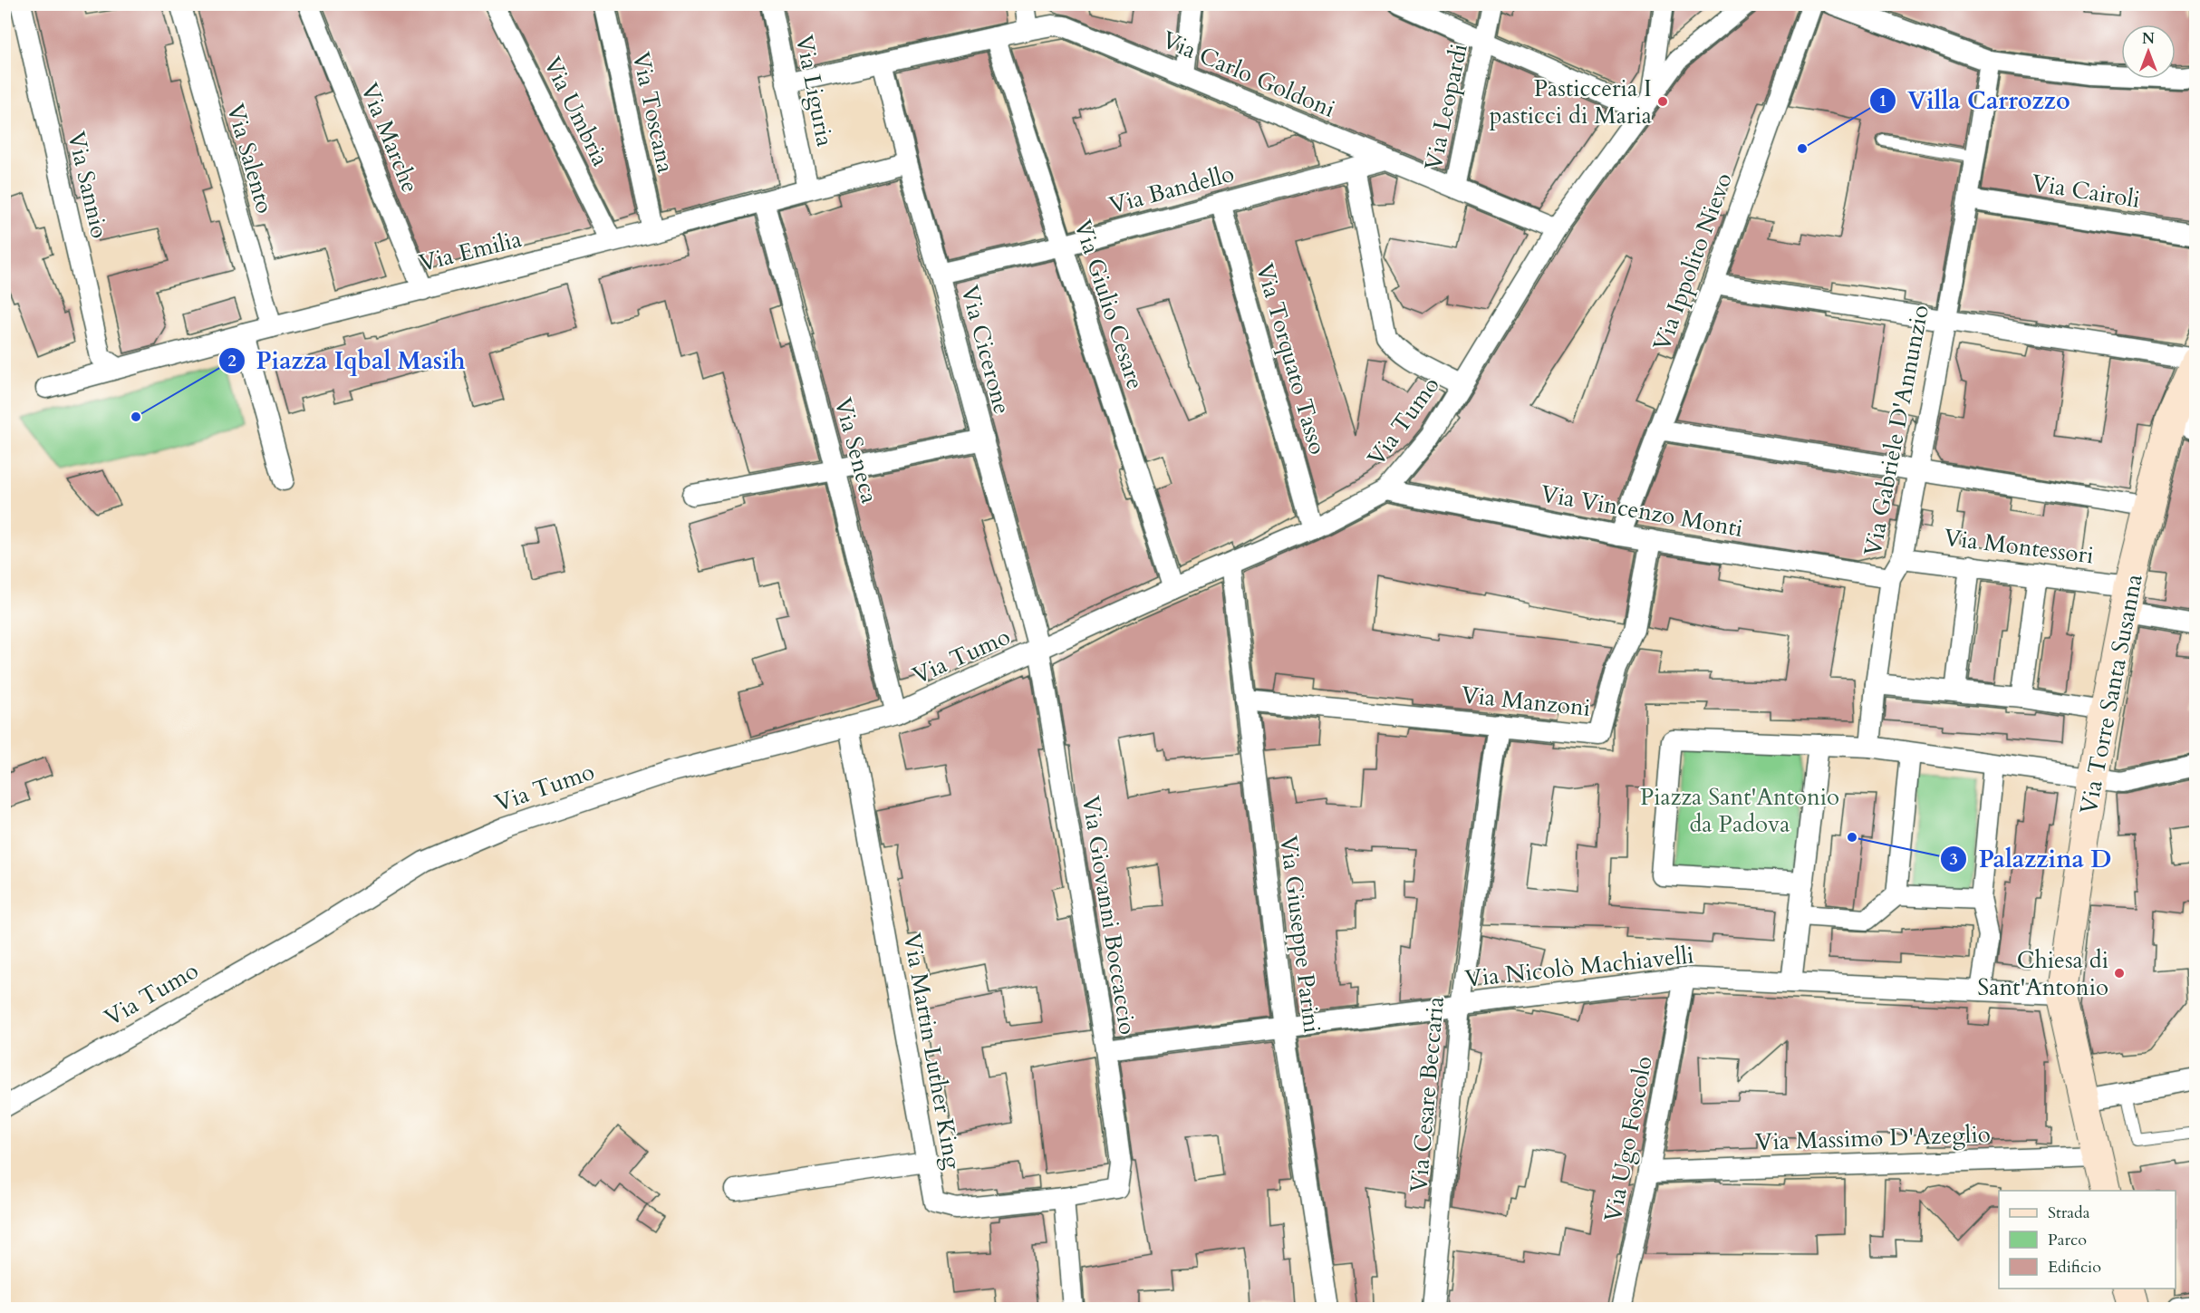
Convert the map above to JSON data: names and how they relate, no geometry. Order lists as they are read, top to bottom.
{
  "streets": {
    "main road": ["Via Torre Santa Susanna"],
    "street": [
      "Via Carlo Goldoni",
      "Via Liguria",
      "Via Leopardi",
      "Via Umbria",
      "Via Toscana",
      "Via Marche",
      "Via Salento",
      "Via Sannio",
      "Via Bandello",
      "Via Cairoli",
      "Via Emilia",
      "Via Ippolito Nievo",
      "Via Giulio Cesare",
      "Via Cicerone",
      "Via Torquato Tasso",
      "Via Tumo",
      "Via Gabriele D'Annunzio",
      "Via Seneca",
      "Via Vincenzo Monti",
      "Via Montessori",
      "Via Manzoni",
      "Via Giovanni Boccaccio",
      "Via Giuseppe Parini",
      "Via Nicolò Machiavelli",
      "Via Martin Luther King",
      "Via Cesare Beccaria",
      "Via Massimo D'Azeglio",
      "Via Ugo Foscolo"
    ]
  },
  "crossings": [
    ["Via Carlo Goldoni", "Via Liguria"],
    ["Via Carlo Goldoni", "Via Leopardi"],
    ["Via Carlo Goldoni", "Via Bandello"],
    ["Via Carlo Goldoni", "Via Giulio Cesare"],
    ["Via Carlo Goldoni", "Via Cicerone"],
    ["Via Carlo Goldoni", "Via Tumo"],
    ["Via Liguria", "Via Emilia"],
    ["Via Umbria", "Via Emilia"],
    ["Via Toscana", "Via Emilia"],
    ["Via Marche", "Via Emilia"],
    ["Via Salento", "Via Emilia"],
    ["Via Sannio", "Via Emilia"],
    ["Via Bandello", "Via Giulio Cesare"],
    ["Via Bandello", "Via Cicerone"],
    ["Via Bandello", "Via Torquato Tasso"],
    ["Via Cairoli", "Via Gabriele D'Annunzio"],
    ["Via Emilia", "Via Cicerone"],
    ["Via Emilia", "Via Seneca"],
    ["Via Ippolito Nievo", "Via Vincenzo Monti"],
    ["Via Giulio Cesare", "Via Tumo"],
    ["Via Cicerone", "Via Tumo"],
    ["Via Cicerone", "Via Giovanni Boccaccio"],
    ["Via Torquato Tasso", "Via Tumo"],
    ["Via Tumo", "Via Seneca"],
    ["Via Tumo", "Via Vincenzo Monti"],
    ["Via Tumo", "Via Giovanni Boccaccio"],
    ["Via Tumo", "Via Giuseppe Parini"],
    ["Via Tumo", "Via Martin Luther King"],
    ["Via Gabriele D'Annunzio", "Via Vincenzo Monti"],
    ["Via Gabriele D'Annunzio", "Via Montessori"],
    ["Via Vincenzo Monti", "Via Manzoni"],
    ["Via Montessori", "Via Torre Santa Susanna"],
    ["Via Torre Santa Susanna", "Via Nicolò Machiavelli"],
    ["Via Torre Santa Susanna", "Via Massimo D'Azeglio"],
    ["Via Manzoni", "Via Giuseppe Parini"],
    ["Via Manzoni", "Via Cesare Beccaria"],
    ["Via Giovanni Boccaccio", "Via Nicolò Machiavelli"],
    ["Via Giovanni Boccaccio", "Via Martin Luther King"],
    ["Via Giuseppe Parini", "Via Nicolò Machiavelli"],
    ["Via Nicolò Machiavelli", "Via Cesare Beccaria"],
    ["Via Nicolò Machiavelli", "Via Ugo Foscolo"],
    ["Via Massimo D'Azeglio", "Via Ugo Foscolo"]
  ],
  "parks": ["Piazza Sant'Antonio da Padova"],
  "places": [
    "Pasticceria I pasticci di Maria",
    "Villa Carrozzo",
    "Piazza Iqbal Masih",
    "Palazzina D",
    "Chiesa di Sant'Antonio"
  ],
  "legend": ["Strada", "Parco", "Edificio"],
  "north": "top"
}
